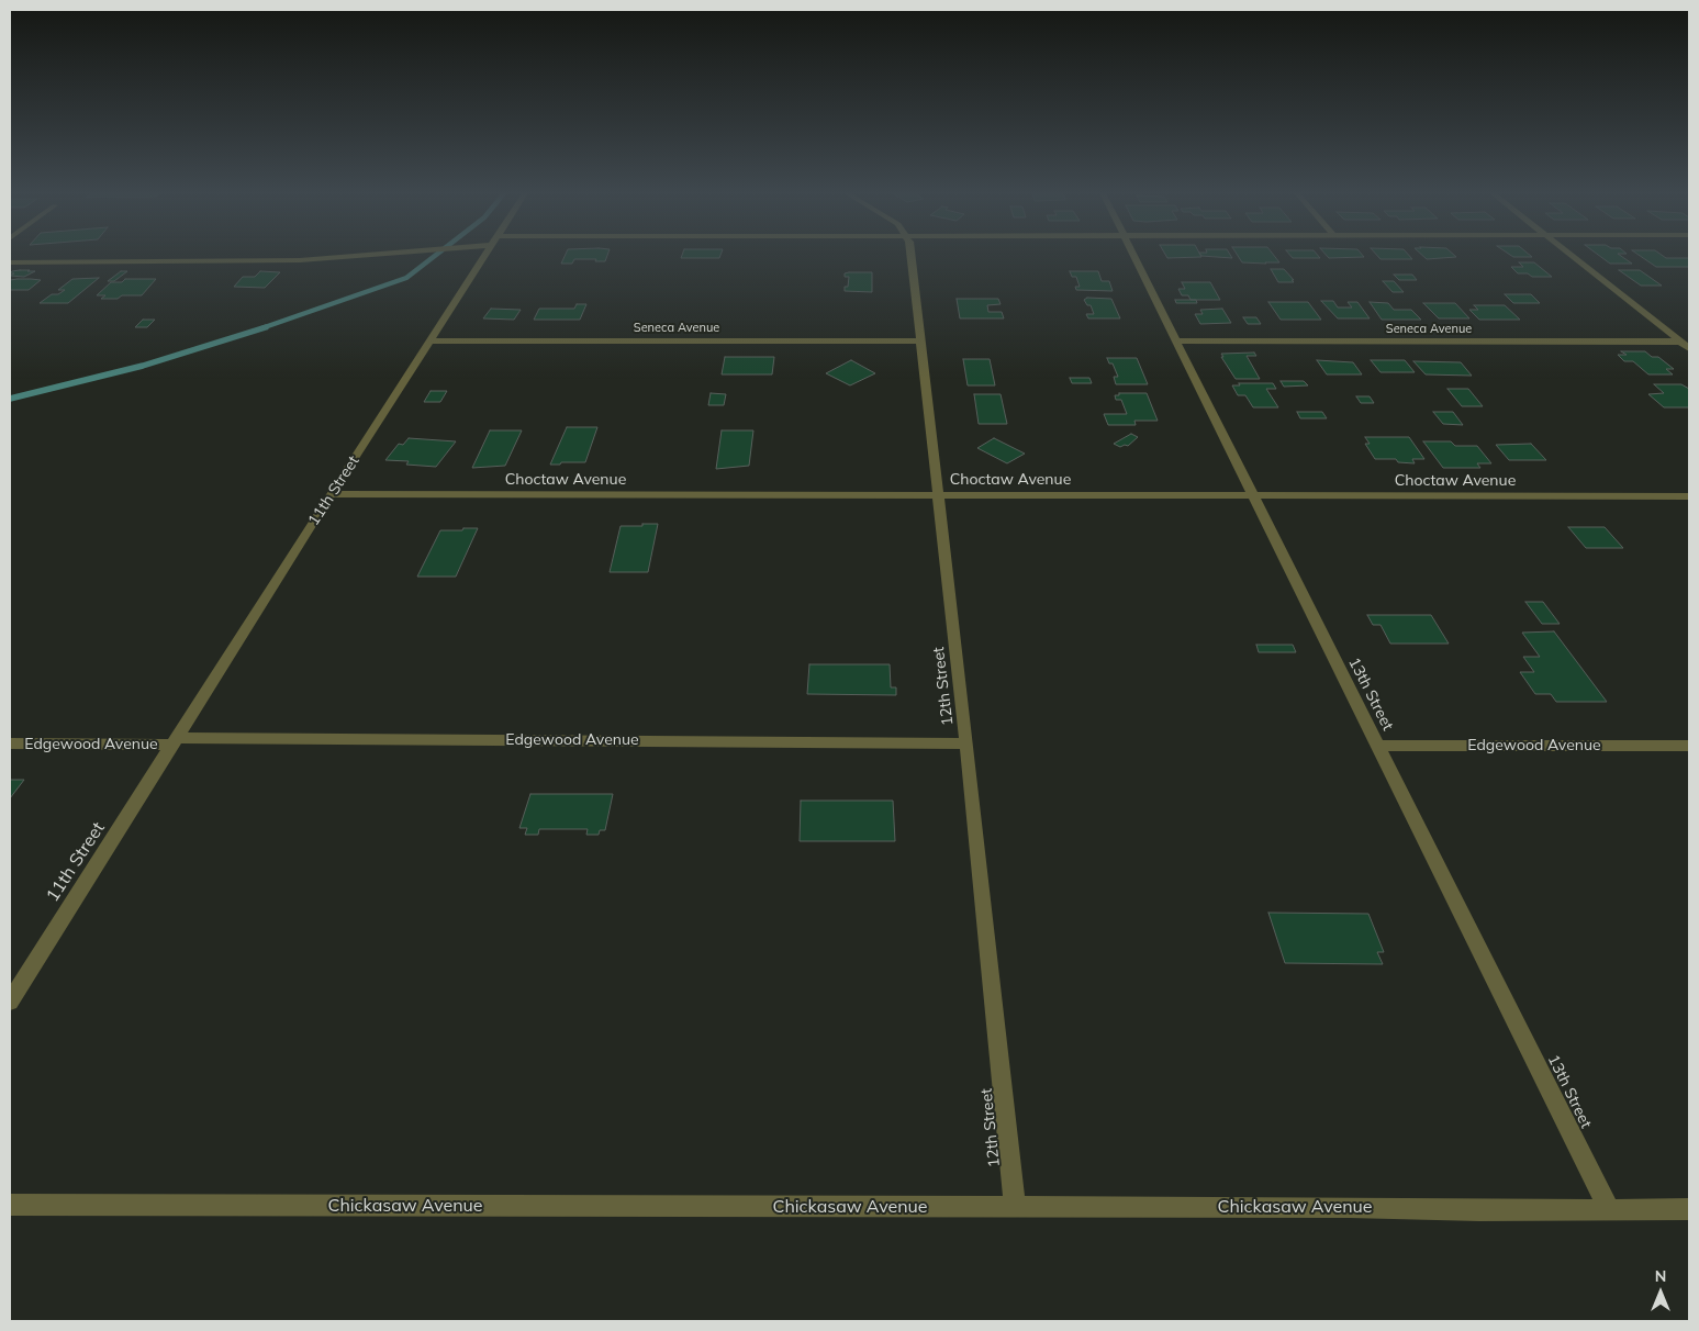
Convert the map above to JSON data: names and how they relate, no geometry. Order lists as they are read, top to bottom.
{
  "streets": {
    "street": [
      "Seneca Avenue",
      "Choctaw Avenue",
      "11th Street",
      "12th Street",
      "13th Street",
      "Edgewood Avenue",
      "Chickasaw Avenue"
    ]
  },
  "crossings": [
    ["Seneca Avenue", "11th Street"],
    ["Seneca Avenue", "12th Street"],
    ["Seneca Avenue", "13th Street"],
    ["Choctaw Avenue", "11th Street"],
    ["Choctaw Avenue", "12th Street"],
    ["Choctaw Avenue", "13th Street"],
    ["11th Street", "Edgewood Avenue"],
    ["12th Street", "Edgewood Avenue"],
    ["12th Street", "Chickasaw Avenue"],
    ["13th Street", "Edgewood Avenue"],
    ["13th Street", "Chickasaw Avenue"]
  ],
  "north": "top"
}
